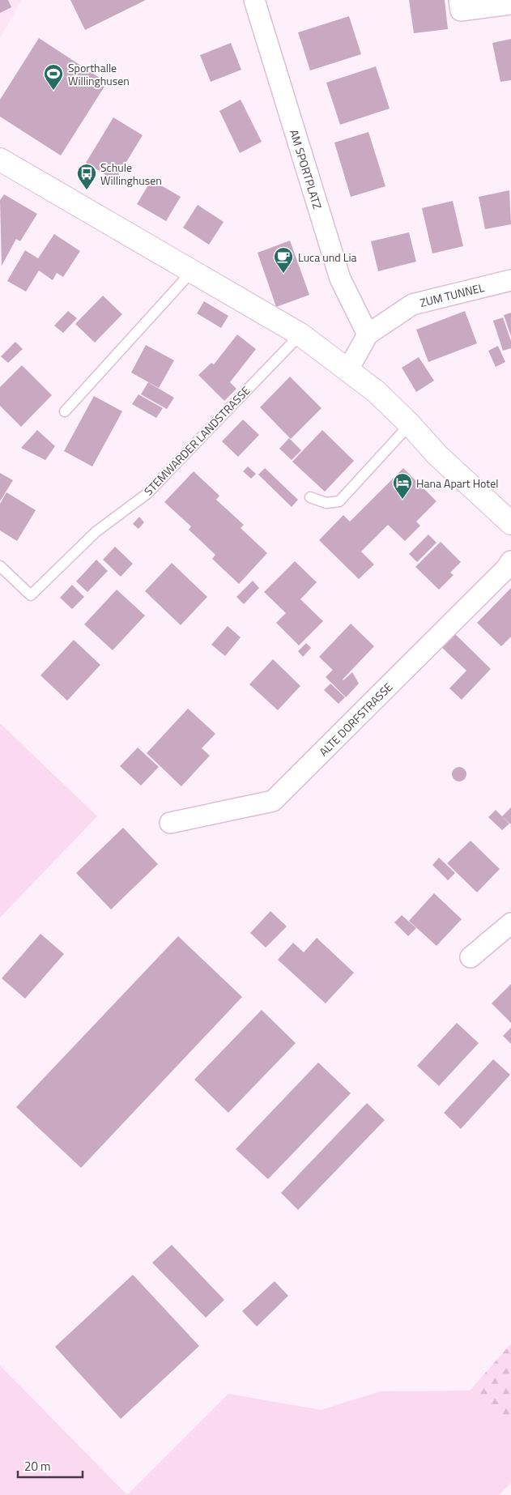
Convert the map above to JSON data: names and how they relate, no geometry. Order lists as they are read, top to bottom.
{
  "streets": {
    "street": ["AM SPORTPLATZ", "ZUM TUNNEL", "ALTE DORFSTRASSE"],
    "lane": ["STEMWARDER LANDSTRASSE"]
  },
  "crossings": [
    ["AM SPORTPLATZ", "ZUM TUNNEL"]
  ],
  "places": {
    "sports": ["Sporthalle Willinghusen"],
    "bus stop": ["Schule Willinghusen"],
    "cafe": ["Luca und Lia"],
    "hotel": ["Hana Apart Hotel"]
  },
  "scale_bar": "20 m"
}
